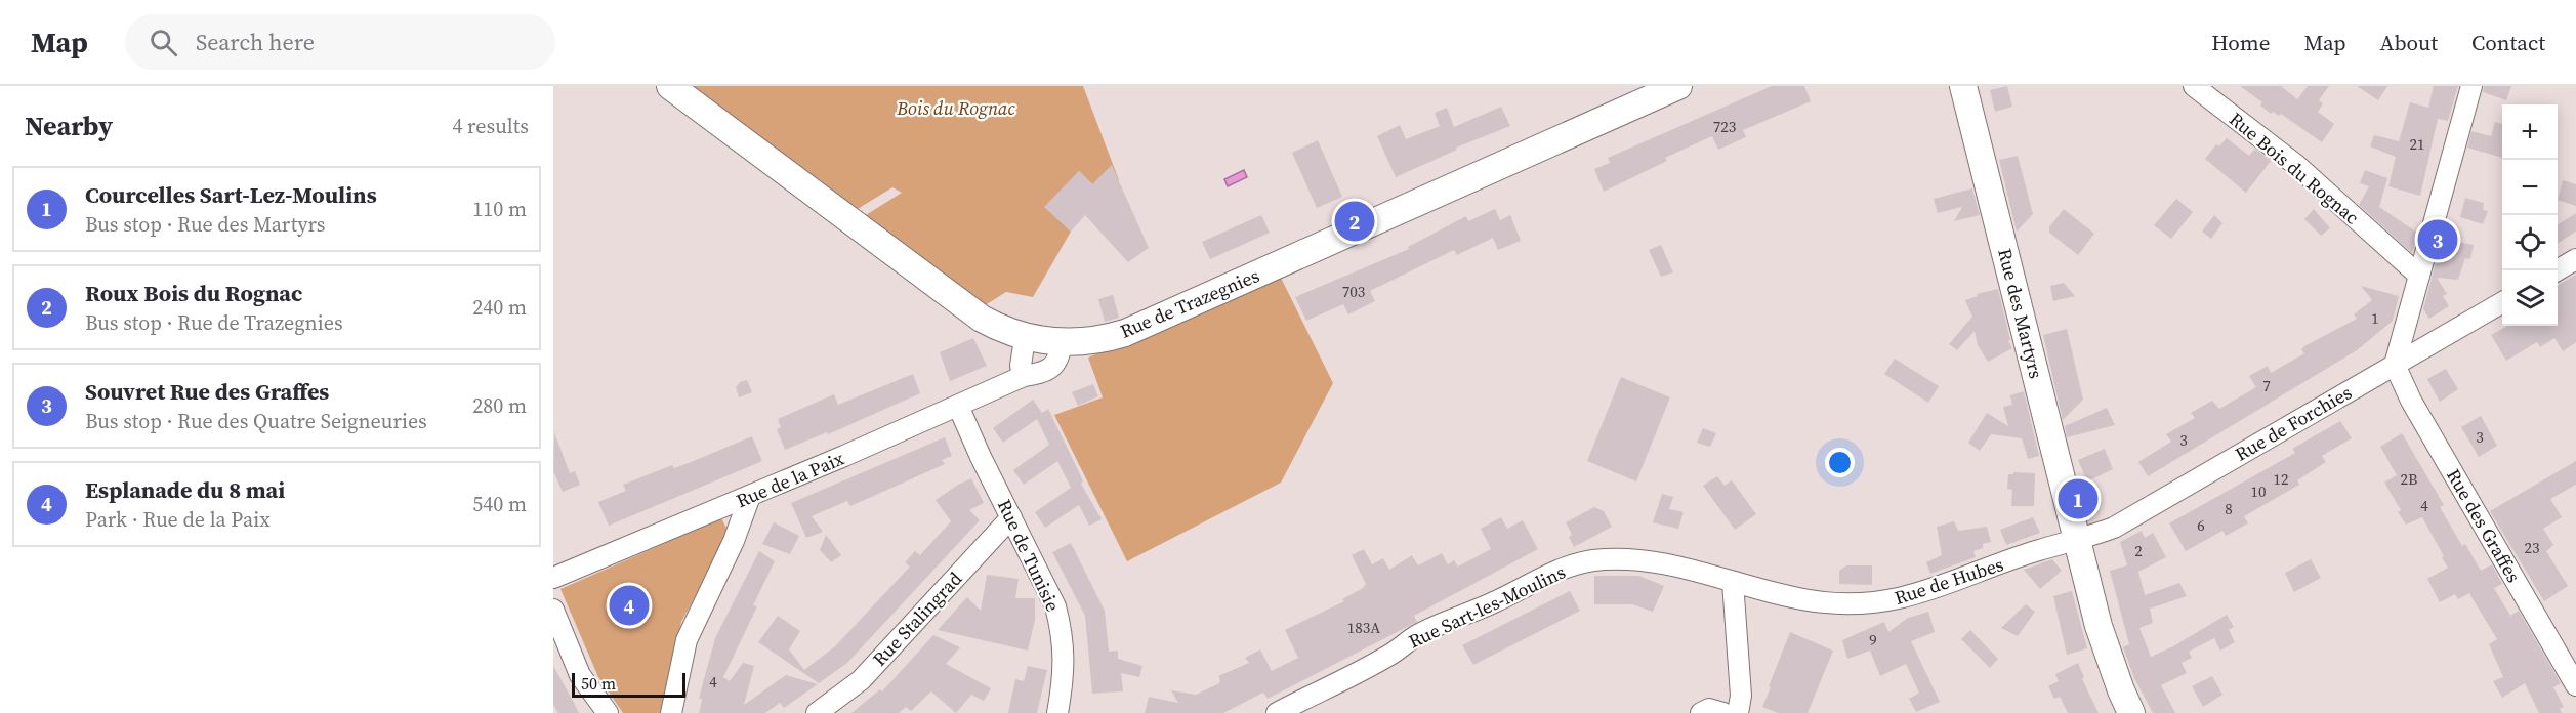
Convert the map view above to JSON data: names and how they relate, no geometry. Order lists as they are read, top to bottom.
{
  "streets": {
    "main road": ["Rue de Trazegnies", "Rue des Martyrs"],
    "street": [
      "Rue Bois du Rognac",
      "Rue de Forchies",
      "Rue de la Paix",
      "Rue des Graffes",
      "Rue de Tunisie",
      "Rue de Hubes",
      "Rue Sart-les-Moulins",
      "Rue Stalingrad"
    ]
  },
  "crossings": [
    ["Rue de Trazegnies", "Rue de la Paix"],
    ["Rue des Martyrs", "Rue de Forchies"],
    ["Rue des Martyrs", "Rue de Hubes"],
    ["Rue de Forchies", "Rue des Graffes"],
    ["Rue de Forchies", "Rue de Hubes"],
    ["Rue de la Paix", "Rue de Tunisie"],
    ["Rue de Tunisie", "Rue Stalingrad"],
    ["Rue de Hubes", "Rue Sart-les-Moulins"]
  ],
  "parks": ["Bois du Rognac"],
  "house_numbers": [
    "723",
    "21",
    "703",
    "1",
    "7",
    "3",
    "3",
    "12",
    "2B",
    "10",
    "4",
    "8",
    "6",
    "23",
    "2",
    "183A",
    "9",
    "4"
  ],
  "scale_bar": "50 m",
  "page": {
    "header": "Map",
    "search": "Search here",
    "nav": [
      "Home",
      "Map",
      "About",
      "Contact"
    ],
    "heading": ["Nearby", "4 results"],
    "map_buttons": ["+", "−"],
    "list": [
      {
        "mark": "1",
        "name": "Courcelles Sart-Lez-Moulins",
        "note": "Bus stop · Rue des Martyrs",
        "value": "110 m"
      },
      {
        "mark": "2",
        "name": "Roux Bois du Rognac",
        "note": "Bus stop · Rue de Trazegnies",
        "value": "240 m"
      },
      {
        "mark": "3",
        "name": "Souvret Rue des Graffes",
        "note": "Bus stop · Rue des Quatre Seigneuries",
        "value": "280 m"
      },
      {
        "mark": "4",
        "name": "Esplanade du 8 mai",
        "note": "Park · Rue de la Paix",
        "value": "540 m"
      }
    ],
    "pins": [
      "2",
      "3",
      "1",
      "4"
    ],
    "scale": "50 m"
  }
}
